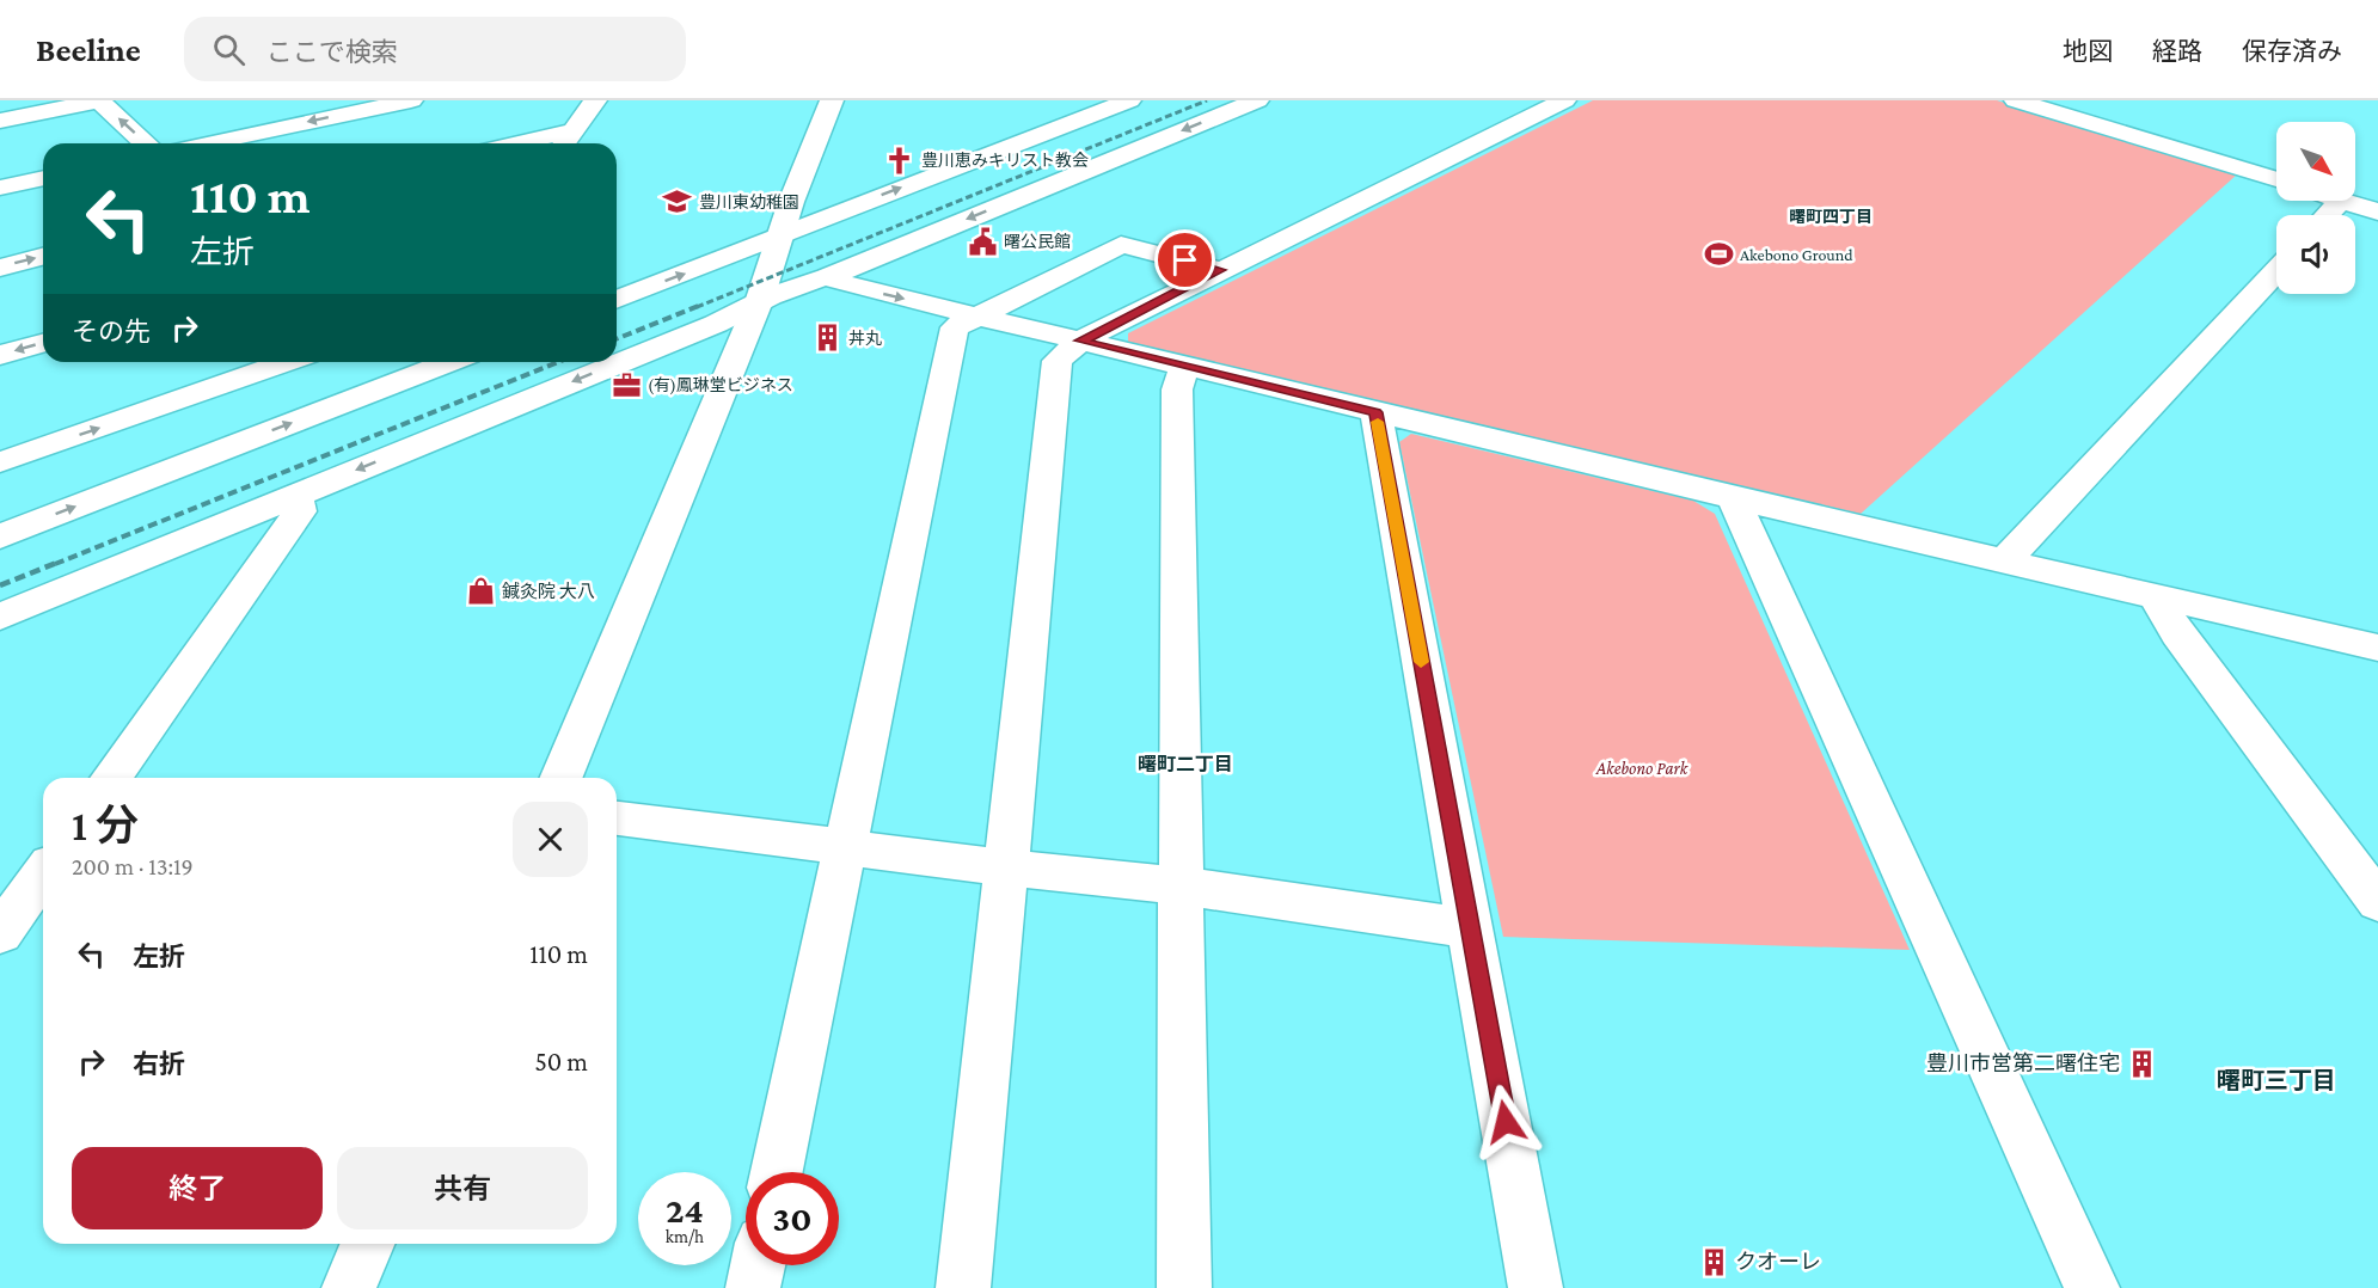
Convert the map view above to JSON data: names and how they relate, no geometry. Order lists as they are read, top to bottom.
{
  "districts": ["曙町四丁目", "曙町二丁目", "曙町三丁目"],
  "parks": ["Akebono Park"],
  "places": {
    "church": ["豊川恵みキリスト教会"],
    "school or university": ["豊川東幼稚園"],
    "public building": ["曙公民館"],
    "sports": ["Akebono Ground"],
    "building": ["丼丸", "豊川市営第二曙住宅", "クオーレ"],
    "office": ["(有)鳳琳堂ビジネス"],
    "shop": ["鍼灸院 大八"]
  },
  "north": "bottom right",
  "page": {
    "header": "Beeline",
    "search": "ここで検索",
    "nav": ["地図", "経路", "保存済み"],
    "turn": ["110 m", "左折"],
    "then": "その先",
    "heading": ["1 分", "200 m · 13:19"],
    "list": [
      {
        "name": "左折",
        "value": "110 m"
      },
      {
        "name": "右折",
        "value": "50 m"
      }
    ],
    "buttons": ["終了", "共有"],
    "speed": "24 km/h",
    "limit": "30"
  }
}
